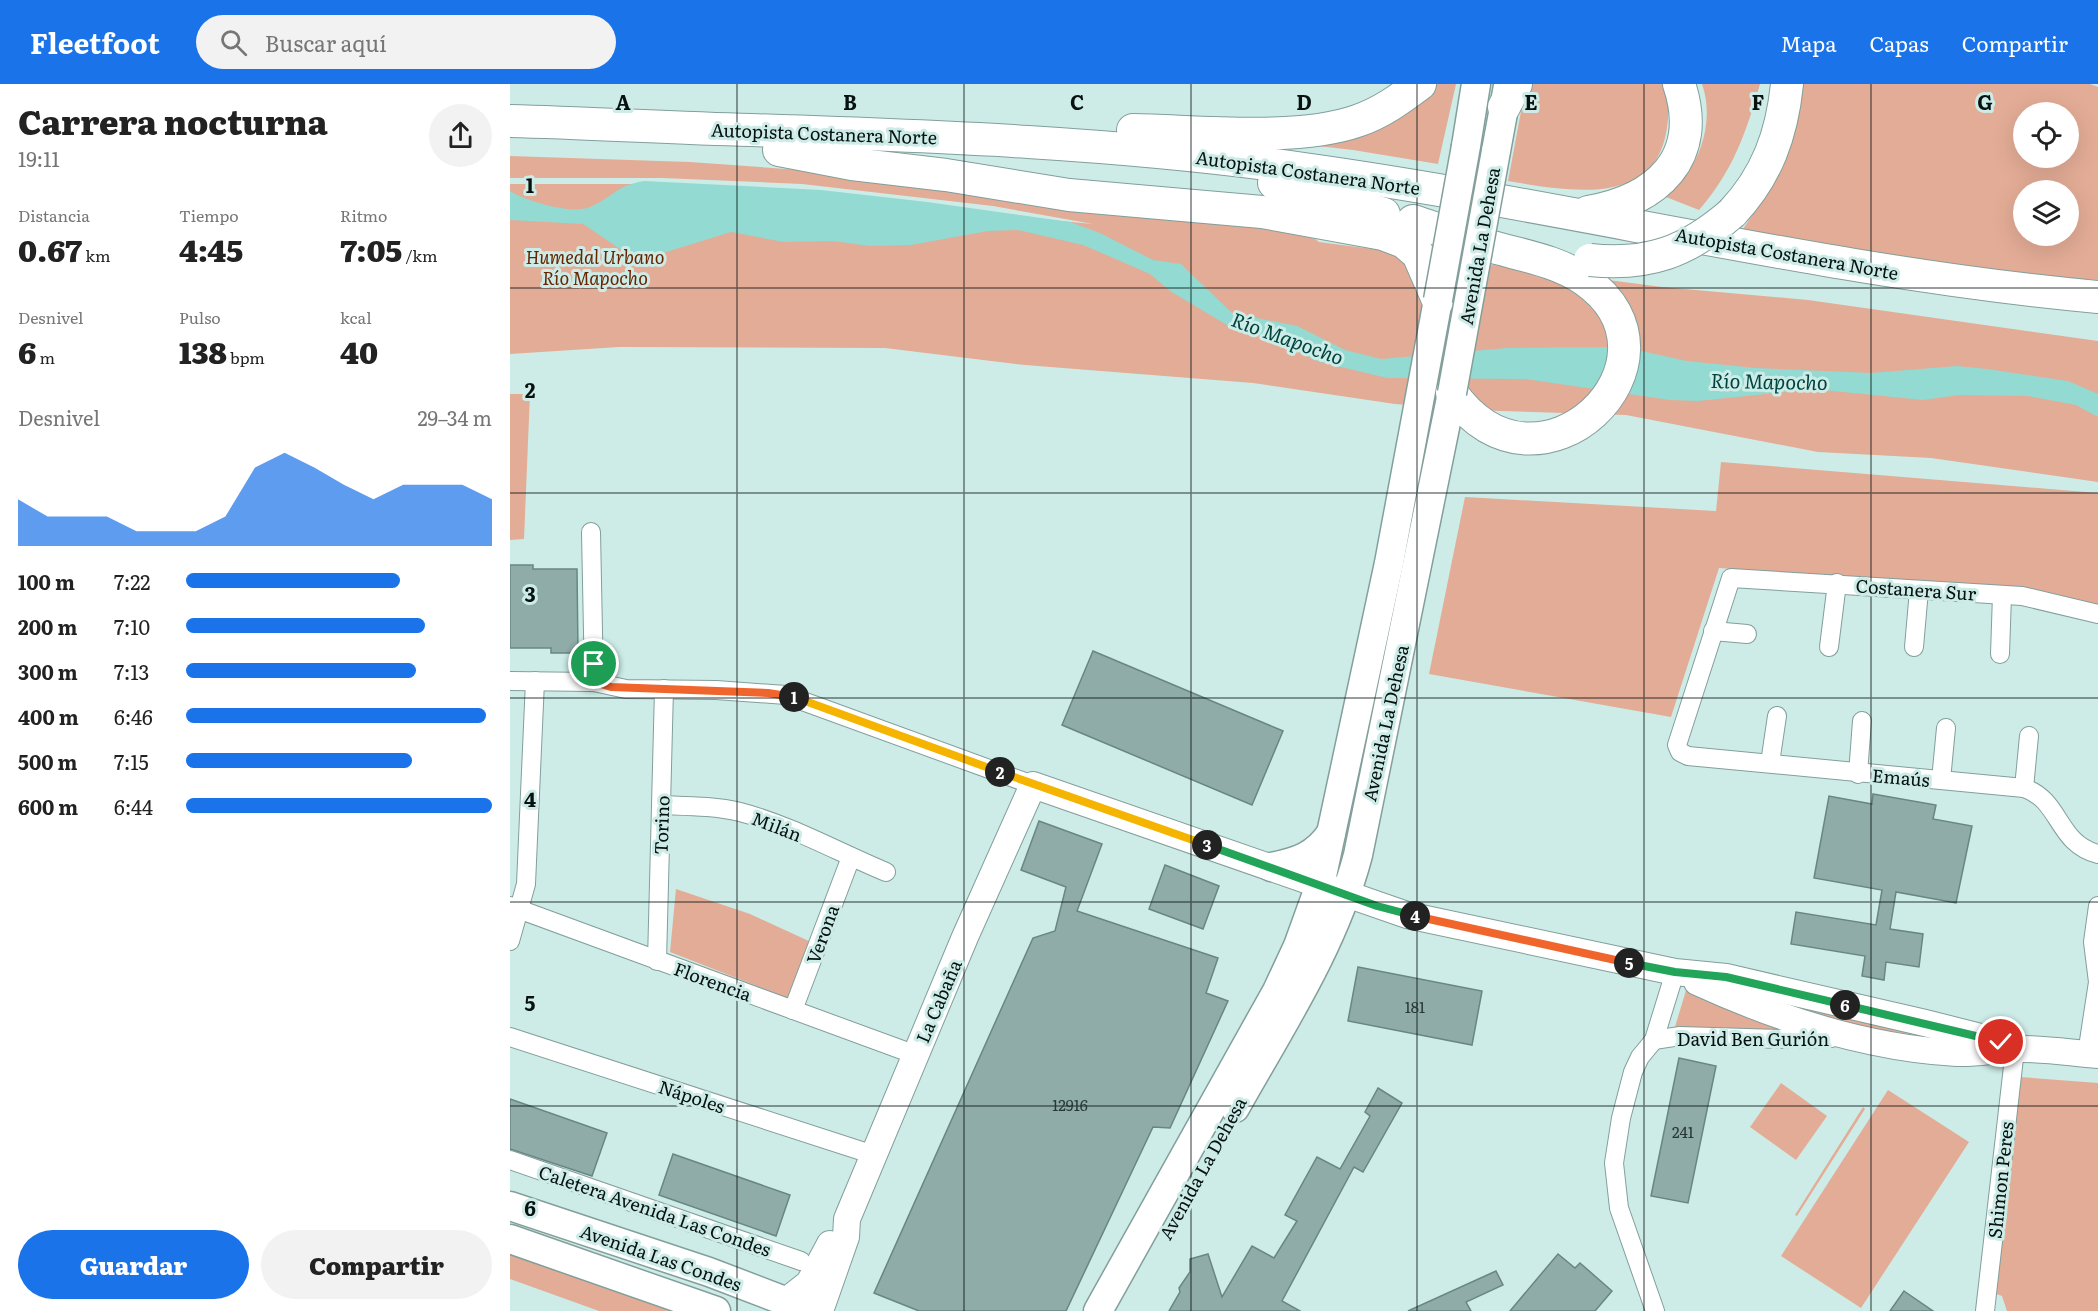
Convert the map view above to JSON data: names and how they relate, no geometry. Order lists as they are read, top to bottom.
{
  "streets": {
    "highway": ["Autopista Costanera Norte"],
    "main road": ["Avenida La Dehesa", "Avenida Las Condes"],
    "street": [
      "Costanera Sur",
      "Emaús",
      "Torino",
      "Milán",
      "Verona",
      "Florencia",
      "La Cabaña",
      "David Ben Gurión",
      "Nápoles",
      "Shimon Peres",
      "Caletera Avenida Las Condes"
    ]
  },
  "crossings": [
    ["Costanera Sur", "Emaús"],
    ["Torino", "Milán"],
    ["Torino", "Florencia"],
    ["Milán", "Verona"],
    ["Verona", "Florencia"],
    ["Florencia", "La Cabaña"],
    ["La Cabaña", "Nápoles"],
    ["La Cabaña", "Avenida Las Condes"]
  ],
  "water": ["Río Mapocho"],
  "parks": ["Humedal Urbano Río Mapocho"],
  "house_numbers": ["181", "12916", "241"],
  "page": {
    "header": "Fleetfoot",
    "search": "Buscar aquí",
    "nav": ["Mapa", "Capas", "Compartir"],
    "heading": ["Carrera nocturna", "19:11"],
    "stats": [
      ["Distancia", "0.67 km"],
      ["Tiempo", "4:45"],
      ["Ritmo", "7:05 /km"],
      ["Desnivel", "6 m"],
      ["Pulso", "138 bpm"],
      ["kcal", "40"]
    ],
    "chart": ["Desnivel", "29–34 m"],
    "list": [
      {
        "name": "100 m",
        "note": "7:22"
      },
      {
        "name": "200 m",
        "note": "7:10"
      },
      {
        "name": "300 m",
        "note": "7:13"
      },
      {
        "name": "400 m",
        "note": "6:46"
      },
      {
        "name": "500 m",
        "note": "7:15"
      },
      {
        "name": "600 m",
        "note": "6:44"
      }
    ],
    "pins": [
      "1",
      "2",
      "3",
      "4",
      "5",
      "6"
    ],
    "buttons": ["Guardar", "Compartir"]
  },
  "grid": {
    "columns": [
      "A",
      "B",
      "C",
      "D",
      "E",
      "F",
      "G"
    ],
    "rows": [
      "1",
      "2",
      "3",
      "4",
      "5",
      "6"
    ]
  }
}
